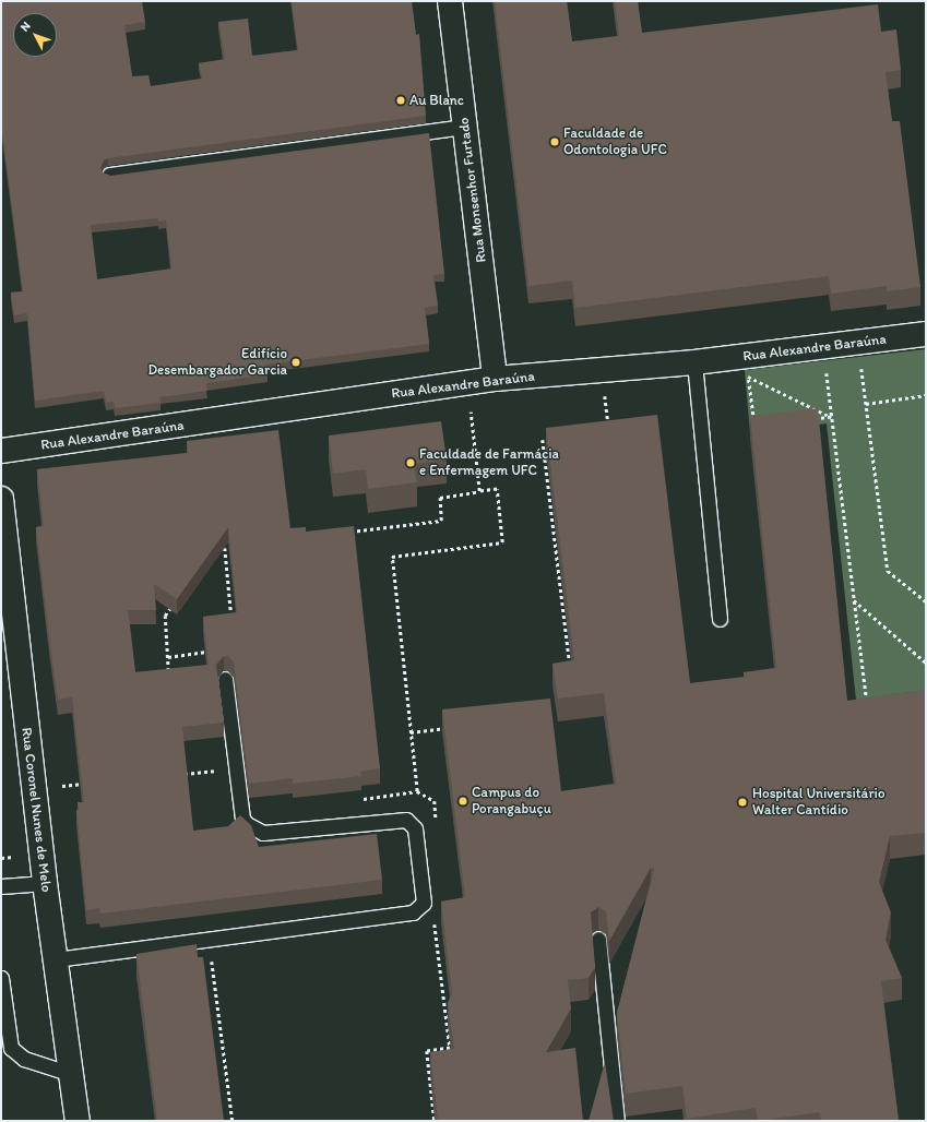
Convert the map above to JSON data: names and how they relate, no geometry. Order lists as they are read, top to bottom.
{
  "streets": {
    "street": ["Rua Monsenhor Furtado", "Rua Alexandre Baraúna", "Rua Coronel Nunes de Melo"]
  },
  "crossings": [
    ["Rua Monsenhor Furtado", "Rua Alexandre Baraúna"]
  ],
  "places": [
    "Au Blanc",
    "Faculdade de Odontologia UFC",
    "Edifício Desembargador Garcia",
    "Faculdade de Farmácia e Enfermagem UFC",
    "Campus do Porangabuçu",
    "Hospital Universitário Walter Cantídio"
  ],
  "north": "top left"
}
